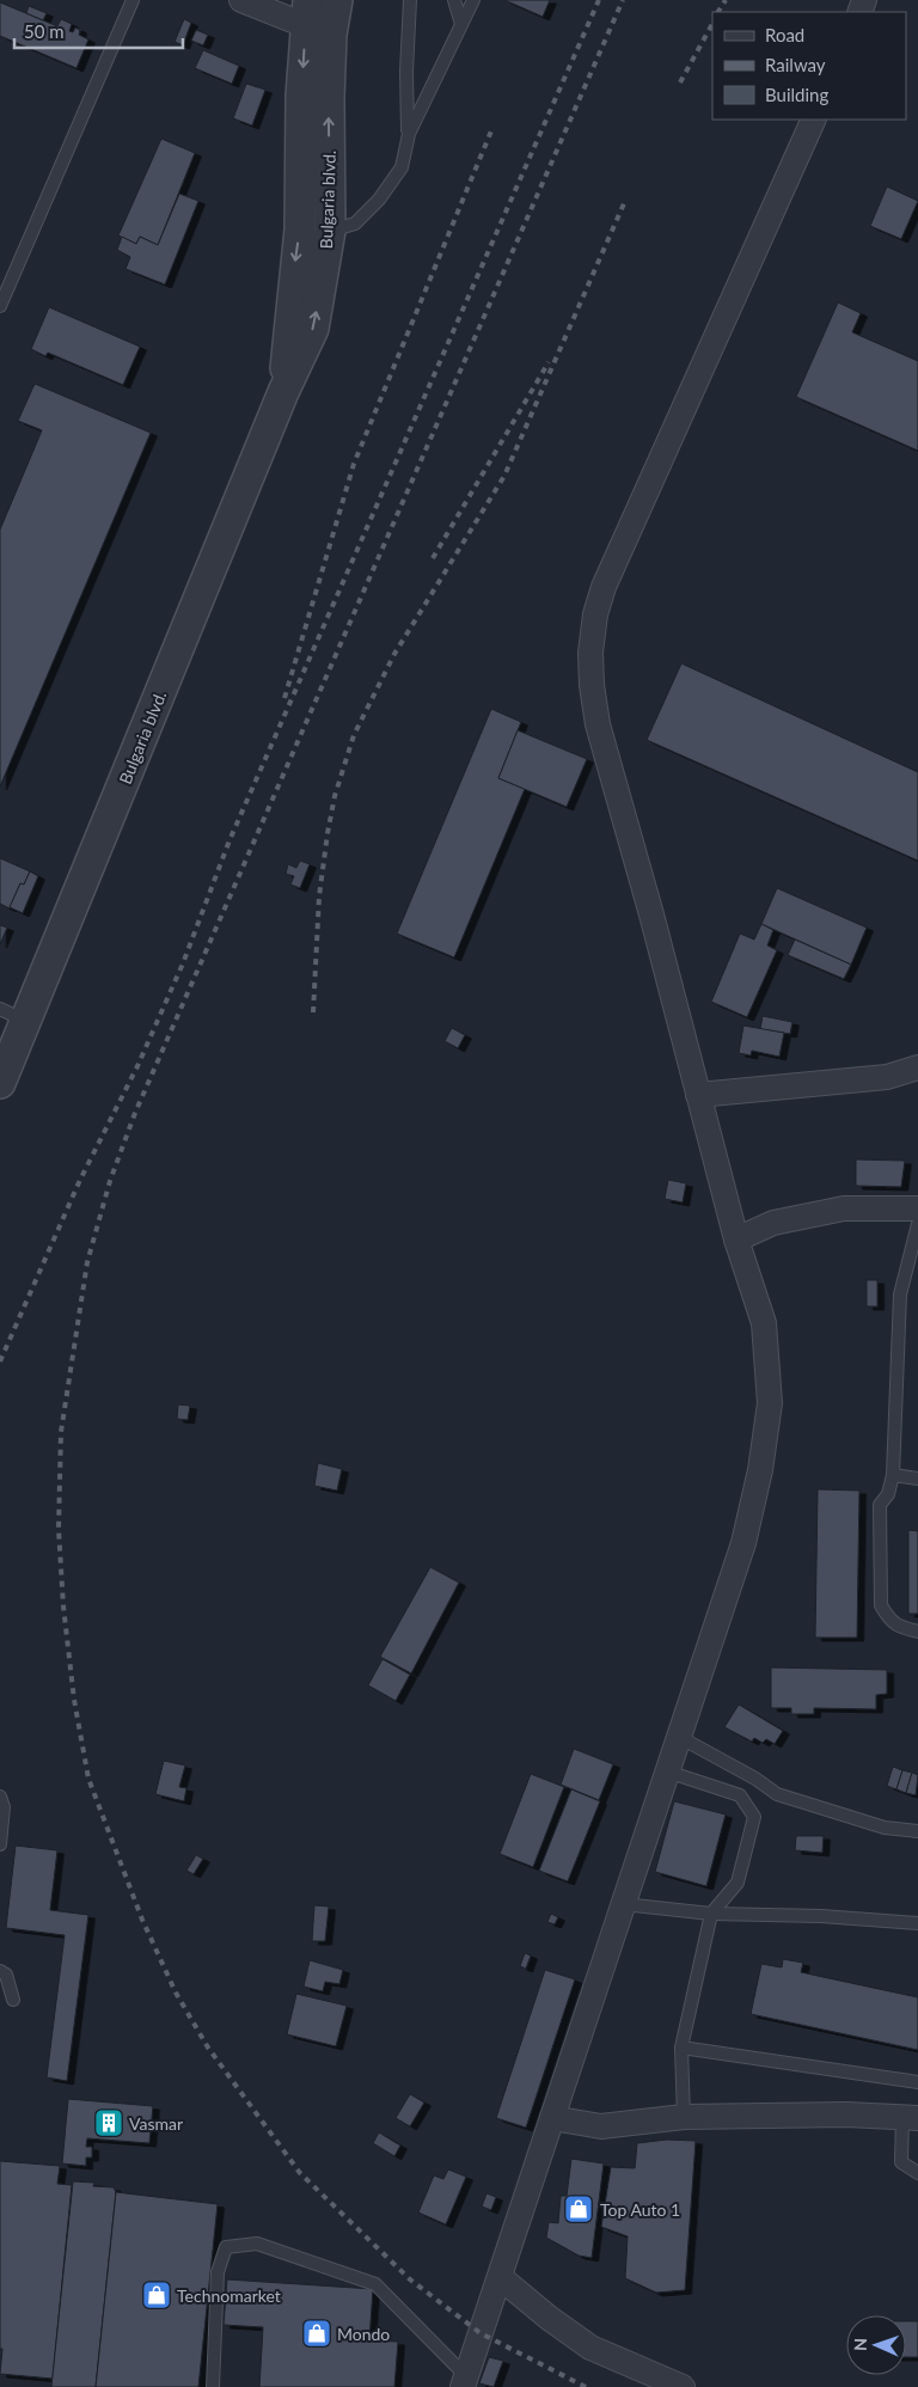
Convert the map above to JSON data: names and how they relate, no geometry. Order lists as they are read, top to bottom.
{
  "streets": {
    "street": ["Bulgaria blvd."]
  },
  "places": {
    "building": ["Vasmar"],
    "shop": ["Top Auto 1", "Technomarket", "Mondo"]
  },
  "legend": ["Road", "Railway", "Building"],
  "scale_bar": "50 m",
  "north": "left"
}
